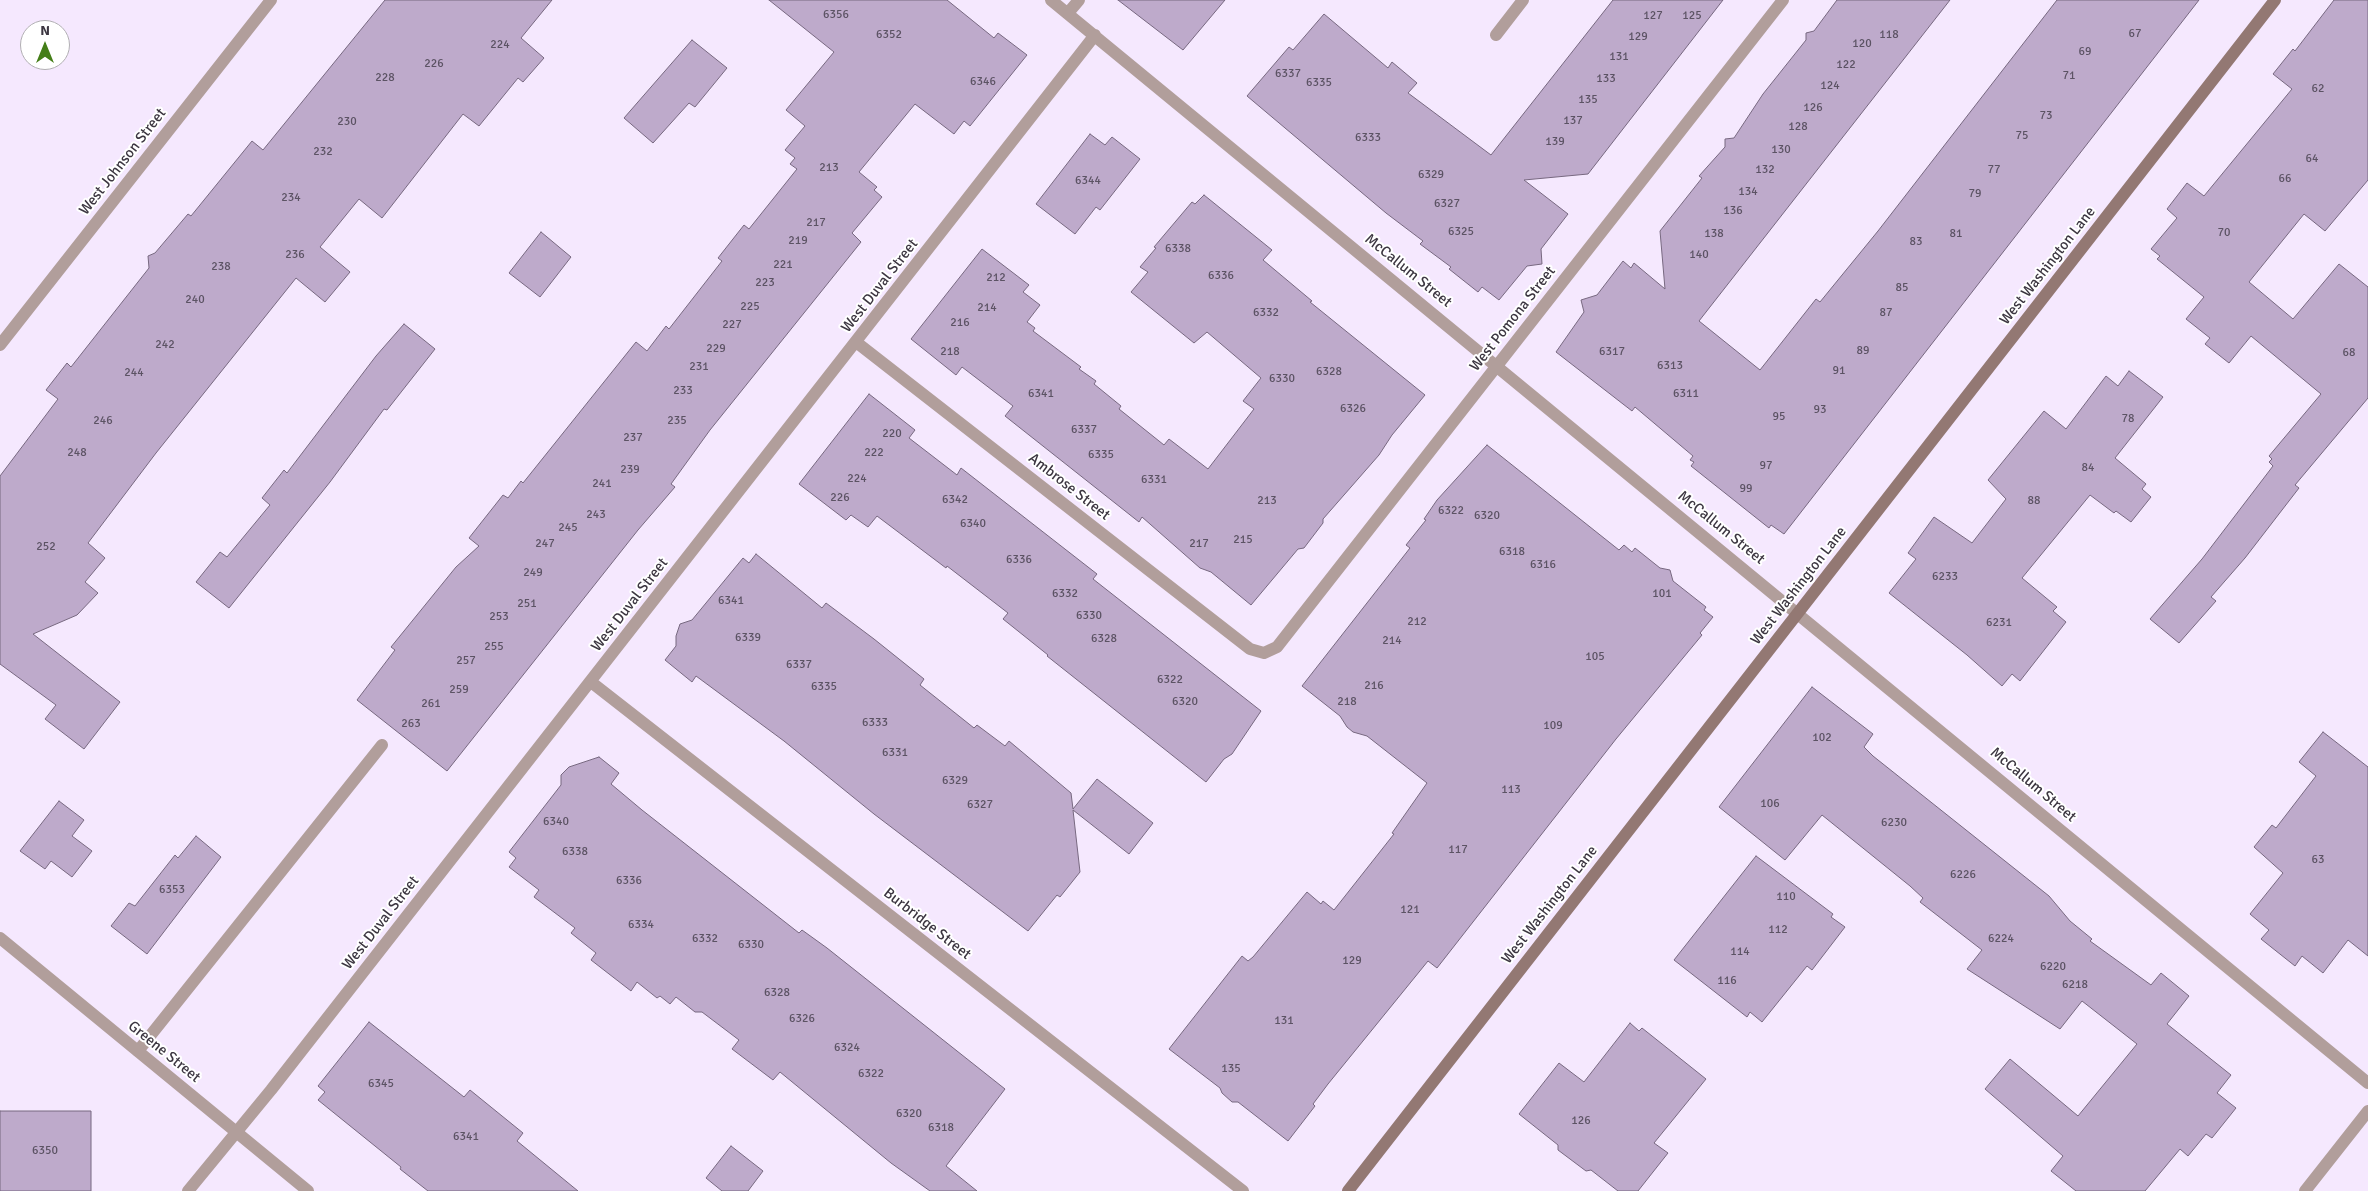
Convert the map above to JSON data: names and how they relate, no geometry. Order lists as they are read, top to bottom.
{
  "streets": {
    "main road": ["West Washington Lane"],
    "street": [
      "West Johnson Street",
      "McCallum Street",
      "West Duval Street",
      "West Pomona Street",
      "Ambrose Street",
      "Burbridge Street",
      "Greene Street"
    ]
  },
  "crossings": [
    ["West Washington Lane", "McCallum Street"],
    ["McCallum Street", "West Duval Street"],
    ["McCallum Street", "West Pomona Street"],
    ["West Duval Street", "Ambrose Street"],
    ["West Duval Street", "Burbridge Street"],
    ["West Duval Street", "Greene Street"],
    ["West Pomona Street", "Ambrose Street"]
  ],
  "house_numbers": [
    "6356",
    "127",
    "125",
    "67",
    "6352",
    "118",
    "129",
    "120",
    "224",
    "69",
    "131",
    "226",
    "122",
    "6337",
    "71",
    "228",
    "133",
    "6346",
    "6335",
    "124",
    "62",
    "135",
    "126",
    "73",
    "137",
    "230",
    "128",
    "75",
    "6333",
    "139",
    "130",
    "232",
    "64",
    "213",
    "132",
    "77",
    "6329",
    "66",
    "6344",
    "134",
    "79",
    "234",
    "6327",
    "136",
    "217",
    "6325",
    "70",
    "138",
    "81",
    "219",
    "83",
    "6338",
    "236",
    "140",
    "221",
    "238",
    "6336",
    "212",
    "223",
    "85",
    "240",
    "225",
    "214",
    "6332",
    "87",
    "216",
    "227",
    "242",
    "229",
    "89",
    "218",
    "6317",
    "68",
    "6313",
    "231",
    "91",
    "6328",
    "244",
    "6330",
    "233",
    "6341",
    "6311",
    "6326",
    "93",
    "95",
    "78",
    "246",
    "235",
    "6337",
    "220",
    "237",
    "248",
    "222",
    "6335",
    "97",
    "84",
    "239",
    "224",
    "6331",
    "241",
    "99",
    "226",
    "6342",
    "213",
    "88",
    "6322",
    "243",
    "6320",
    "6340",
    "245",
    "215",
    "247",
    "217",
    "252",
    "6318",
    "6336",
    "6316",
    "249",
    "6233",
    "6332",
    "101",
    "6341",
    "251",
    "6330",
    "253",
    "212",
    "6231",
    "6339",
    "6328",
    "214",
    "255",
    "105",
    "257",
    "6337",
    "6322",
    "216",
    "6335",
    "259",
    "6320",
    "218",
    "261",
    "6333",
    "263",
    "109",
    "102",
    "6331",
    "6329",
    "113",
    "106",
    "6327",
    "6340",
    "6230",
    "117",
    "6338",
    "63",
    "6226",
    "6336",
    "6353",
    "110",
    "121",
    "6334",
    "112",
    "6332",
    "6224",
    "6330",
    "114",
    "129",
    "6220",
    "116",
    "6218",
    "6328",
    "6326",
    "131",
    "6324",
    "135",
    "6322",
    "6345",
    "6320",
    "126",
    "6318",
    "6341",
    "6350"
  ],
  "north": "top"
}
